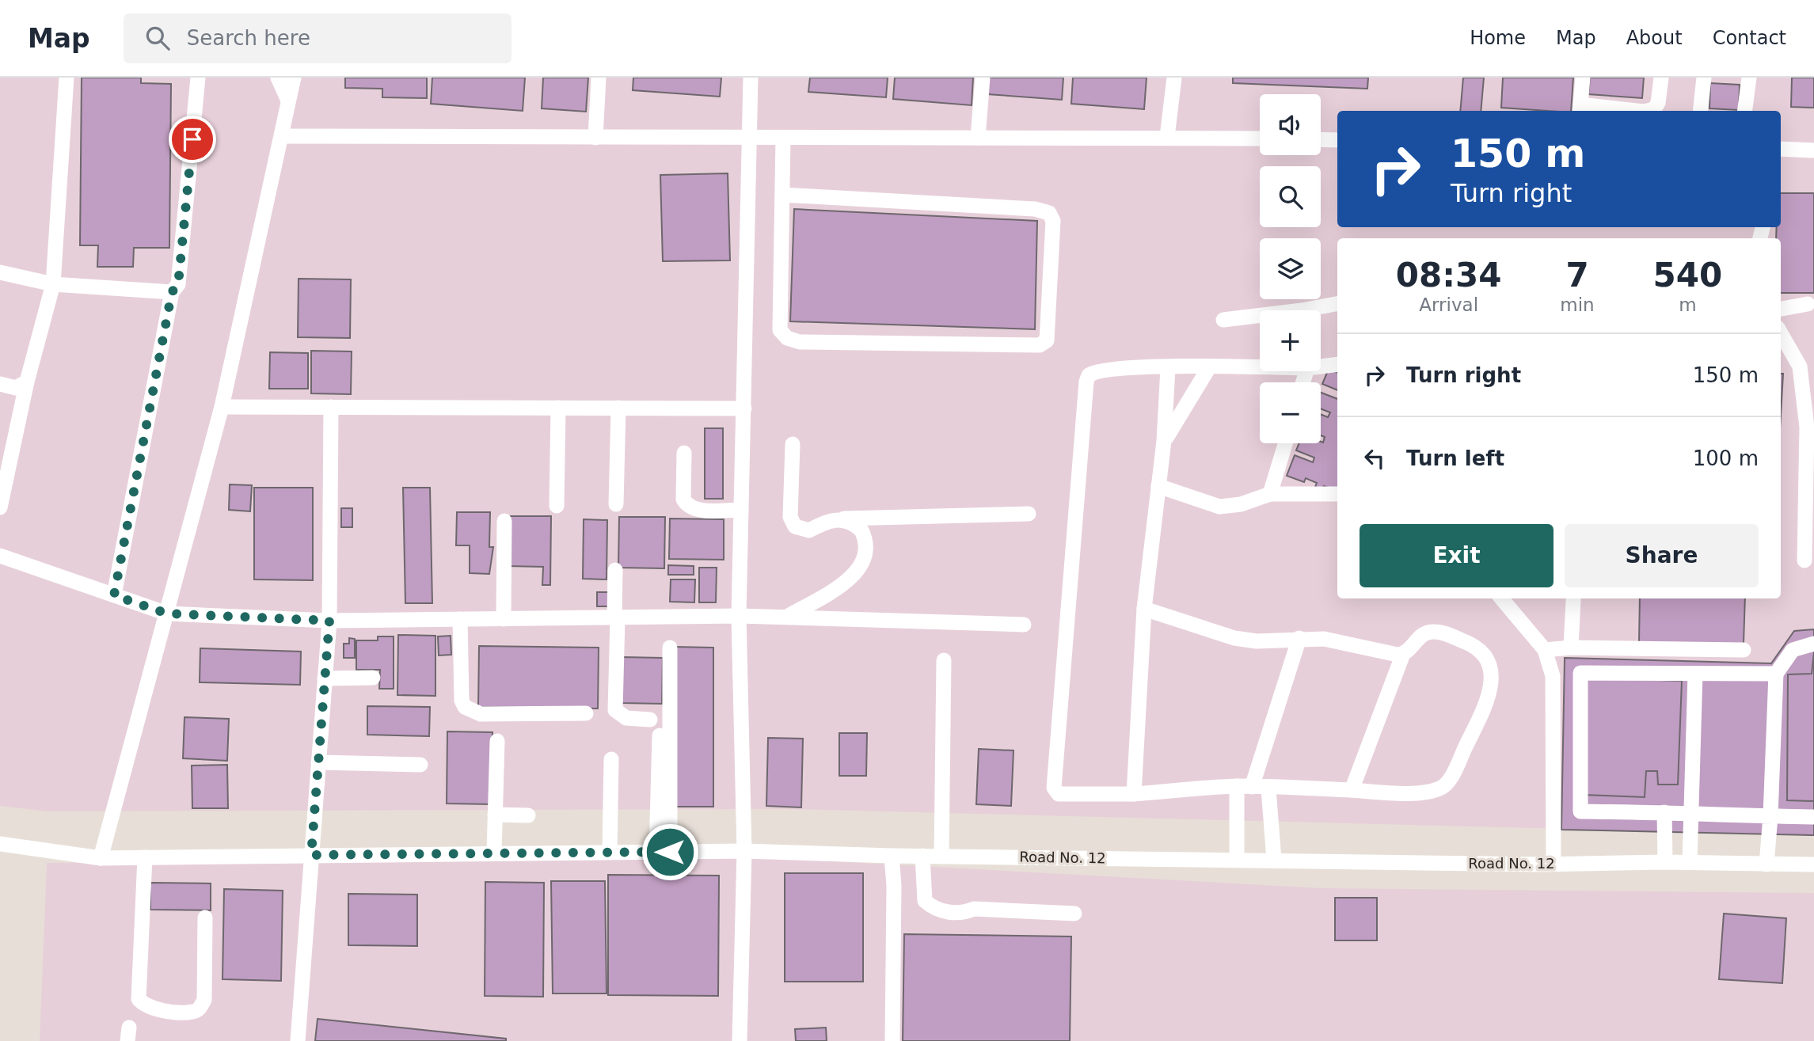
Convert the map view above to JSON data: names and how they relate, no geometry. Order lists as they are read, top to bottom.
{
  "streets": {
    "street": ["Road No. 12"]
  },
  "page": {
    "header": "Map",
    "search": "Search here",
    "nav": [
      "Home",
      "Map",
      "About",
      "Contact"
    ],
    "map_buttons": ["+", "−"],
    "turn": ["150 m", "Turn right"],
    "eta": [
      "08:34",
      "Arrival",
      "7",
      "min",
      "540",
      "m"
    ],
    "list": [
      {
        "name": "Turn right",
        "value": "150 m"
      },
      {
        "name": "Turn left",
        "value": "100 m"
      }
    ],
    "buttons": ["Exit", "Share"]
  }
}
